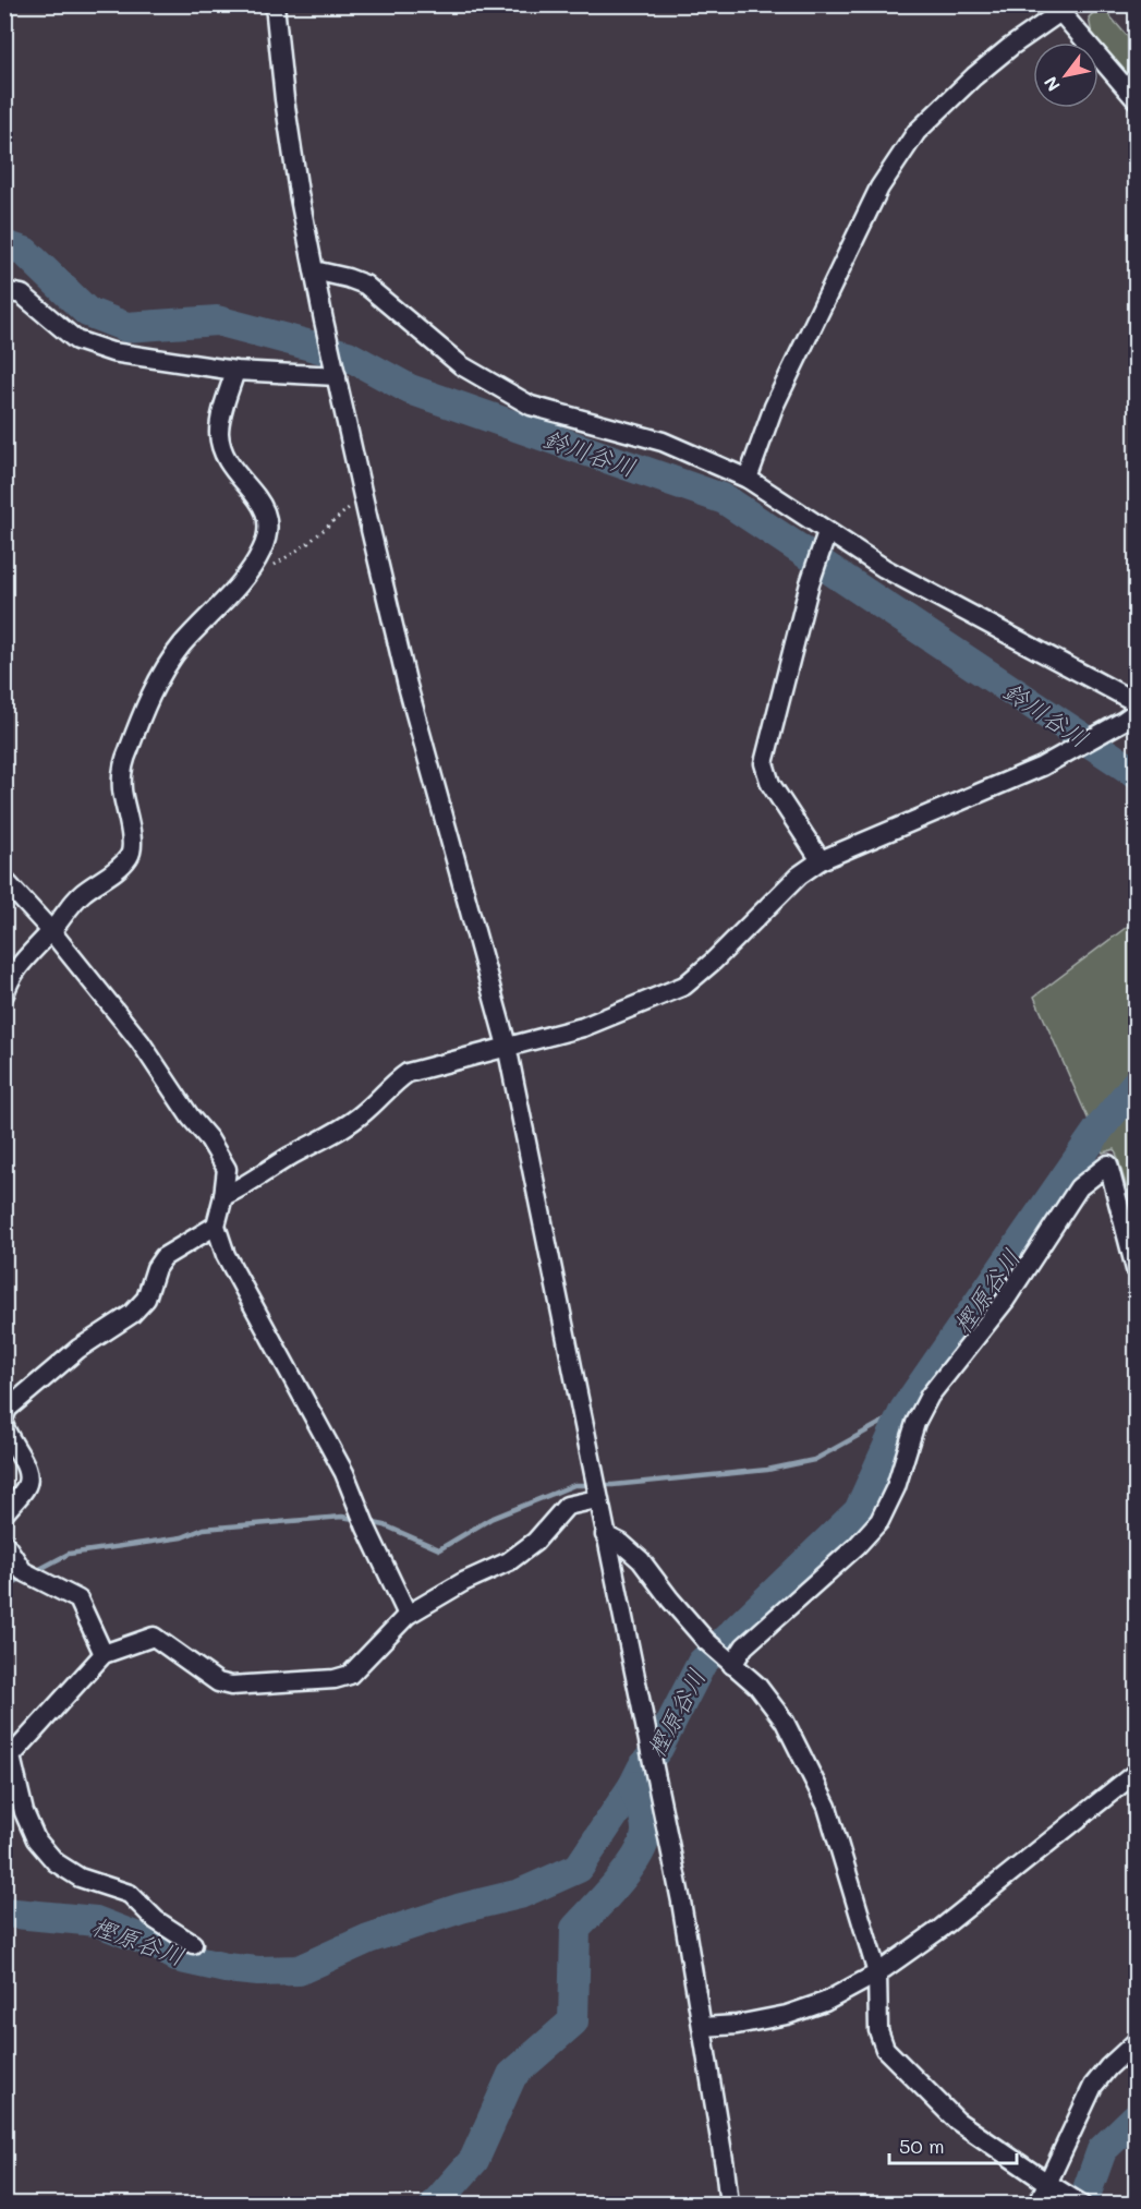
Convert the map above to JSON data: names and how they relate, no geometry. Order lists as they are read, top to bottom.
{
  "water": ["鈴川谷川", "樫原谷川"],
  "scale_bar": "50 m",
  "north": "bottom left"
}
